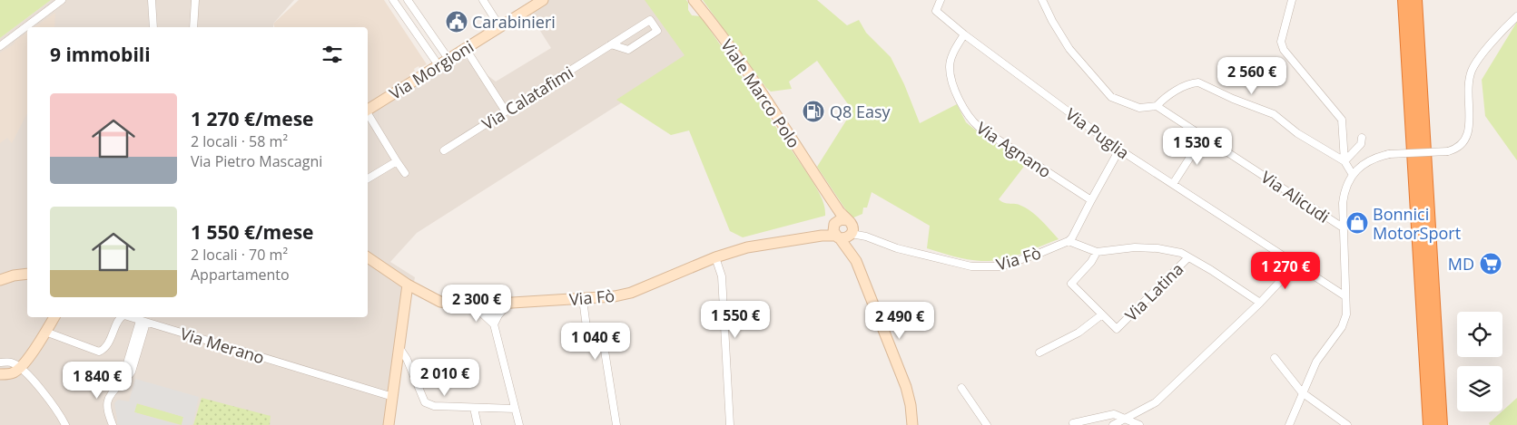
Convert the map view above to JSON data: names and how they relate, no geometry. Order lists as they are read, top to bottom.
{
  "streets": {
    "street": [
      "Via Morgioni",
      "Viale Marco Polo",
      "Via Calatafimi",
      "Via Puglia",
      "Via Agnano",
      "Via Alicudi",
      "Via Fò",
      "Via Latina",
      "Via Merano"
    ]
  },
  "crossings": [
    ["Viale Marco Polo", "Via Fò"],
    ["Via Puglia", "Via Agnano"]
  ],
  "places": {
    "public building": ["Carabinieri"],
    "fuel station": ["Q8 Easy"],
    "shop": ["Bonnici MotorSport"],
    "supermarket": ["MD"]
  },
  "page": {
    "heading": "9 immobili",
    "price": [
      "2 560 €",
      "1 530 €",
      "1 270 €",
      "2 300 €",
      "1 550 €",
      "2 490 €",
      "1 040 €",
      "2 010 €",
      "1 840 €"
    ],
    "list": [
      {
        "name": "1 270 €/mese",
        "note": "2 locali · 58 m² · Via Pietro Mascagni"
      },
      {
        "name": "1 550 €/mese",
        "note": "2 locali · 70 m² · Appartamento"
      }
    ]
  }
}
